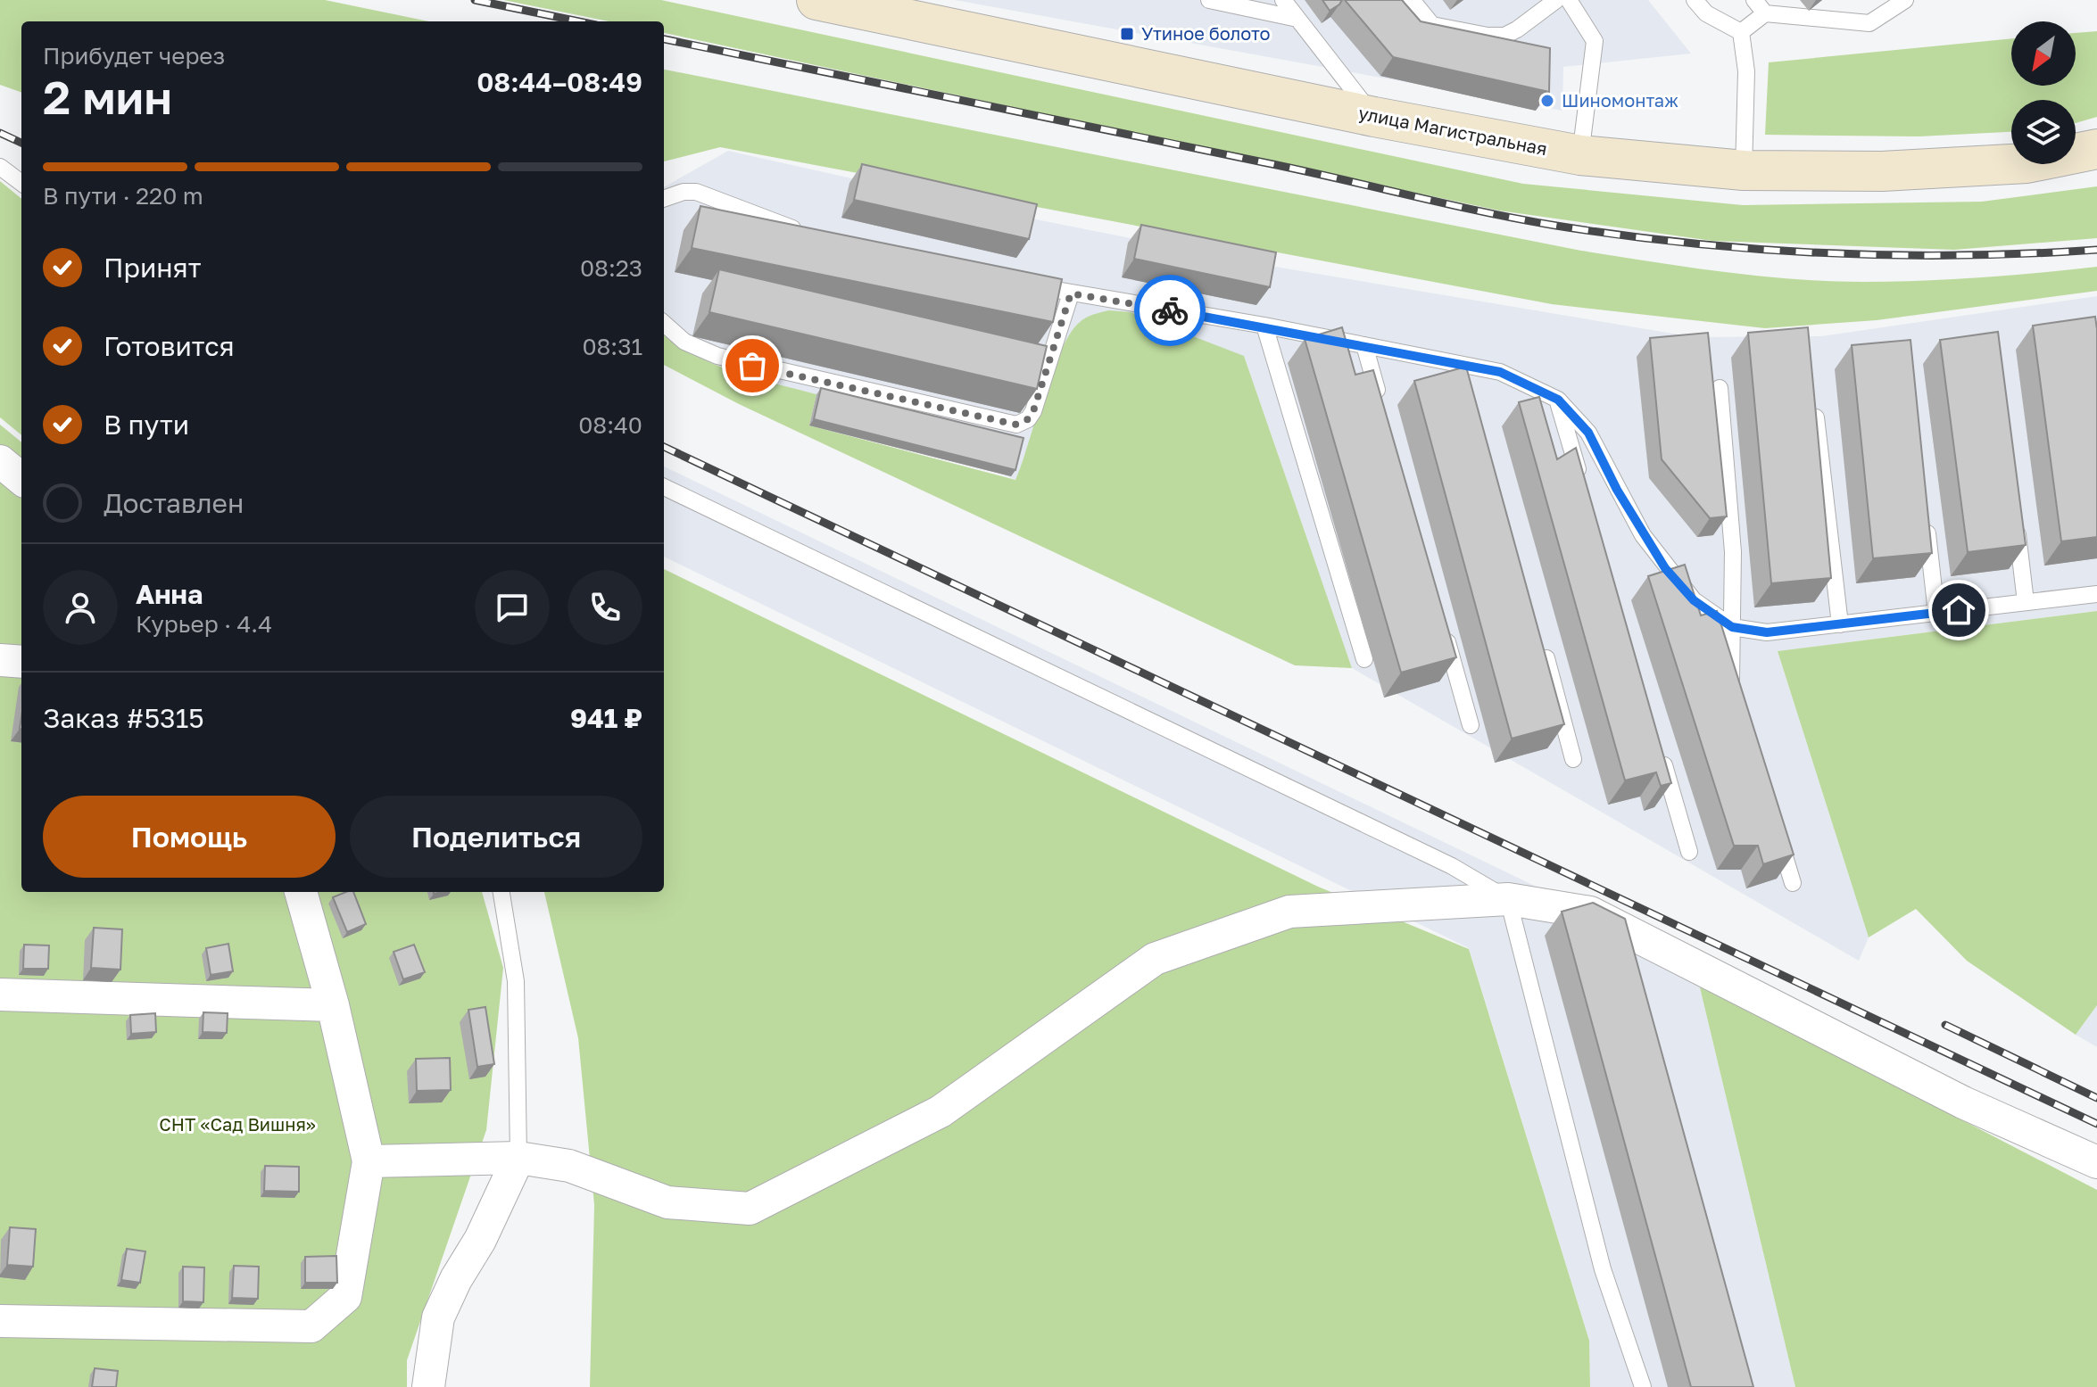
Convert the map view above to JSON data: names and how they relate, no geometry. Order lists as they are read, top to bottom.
{
  "streets": {
    "main road": ["улица Магистральная"]
  },
  "parks": ["СНТ «Сад Вишня»"],
  "places": {
    "transit": ["Утиное болото"],
    "other": ["Шиномонтаж"]
  },
  "north": "bottom left",
  "page": {
    "heading": ["2 мин", "Прибудет через", "08:44–08:49"],
    "panel": [
      "Анна",
      "Курьер · 4.4",
      "Заказ #5315",
      "941 ₽"
    ],
    "bar": "В пути · 220 m",
    "list": [
      ["Принят", "08:23"],
      ["Готовится", "08:31"],
      ["В пути", "08:40"],
      "Доставлен"
    ],
    "buttons": ["Помощь", "Поделиться"]
  }
}
